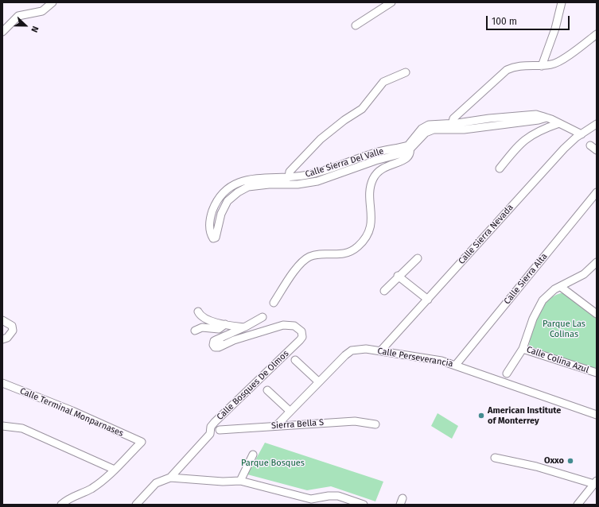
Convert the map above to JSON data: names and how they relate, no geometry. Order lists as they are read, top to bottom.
{
  "streets": {
    "street": [
      "Calle Sierra Del Valle",
      "Calle Sierra Nevada",
      "Calle Sierra Alta",
      "Calle Perseverancia",
      "Calle Colina Azul",
      "Calle Bosques De Olmos",
      "Calle Terminal Monparnases",
      "Sierra Bella S"
    ]
  },
  "crossings": [
    ["Calle Sierra Nevada", "Calle Perseverancia"],
    ["Calle Sierra Alta", "Calle Perseverancia"],
    ["Calle Perseverancia", "Sierra Bella S"]
  ],
  "parks": ["Parque Las Colinas", "Parque Bosques"],
  "places": ["American Institute of Monterrey", "Oxxo"],
  "scale_bar": "100 m",
  "north": "right"
}
